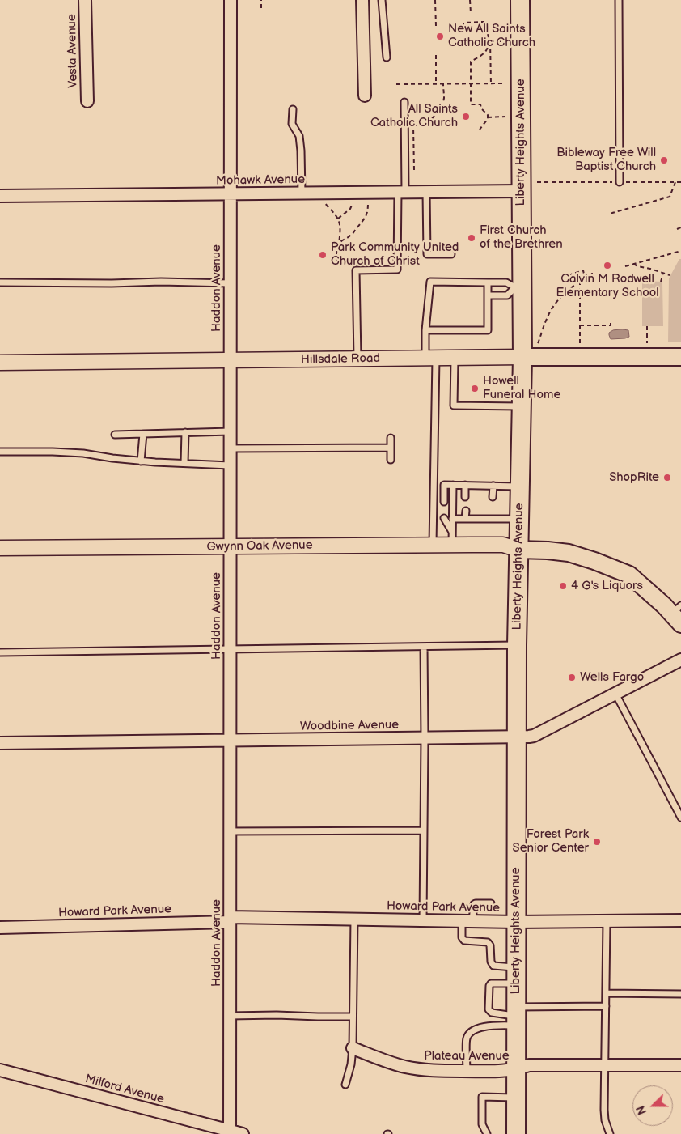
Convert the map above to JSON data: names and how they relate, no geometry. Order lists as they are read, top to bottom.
{
  "streets": {
    "main road": ["Liberty Heights Avenue", "Hillsdale Road", "Gwynn Oak Avenue"],
    "street": [
      "Vesta Avenue",
      "Mohawk Avenue",
      "Haddon Avenue",
      "Woodbine Avenue",
      "Howard Park Avenue",
      "Plateau Avenue",
      "Milford Avenue"
    ]
  },
  "crossings": [
    ["Liberty Heights Avenue", "Mohawk Avenue"],
    ["Liberty Heights Avenue", "Hillsdale Road"],
    ["Liberty Heights Avenue", "Gwynn Oak Avenue"],
    ["Liberty Heights Avenue", "Woodbine Avenue"],
    ["Liberty Heights Avenue", "Howard Park Avenue"],
    ["Liberty Heights Avenue", "Plateau Avenue"],
    ["Mohawk Avenue", "Haddon Avenue"],
    ["Haddon Avenue", "Hillsdale Road"],
    ["Haddon Avenue", "Gwynn Oak Avenue"],
    ["Haddon Avenue", "Woodbine Avenue"],
    ["Haddon Avenue", "Howard Park Avenue"],
    ["Haddon Avenue", "Milford Avenue"]
  ],
  "places": [
    "New All Saints Catholic Church",
    "All Saints Catholic Church",
    "Bibleway Free Will Baptist Church",
    "First Church of the Brethren",
    "Park Community United Church of Christ",
    "Calvin M Rodwell Elementary School",
    "Howell Funeral Home",
    "ShopRite",
    "4 G's Liquors",
    "Wells Fargo",
    "Forest Park Senior Center"
  ],
  "north": "left"
}
